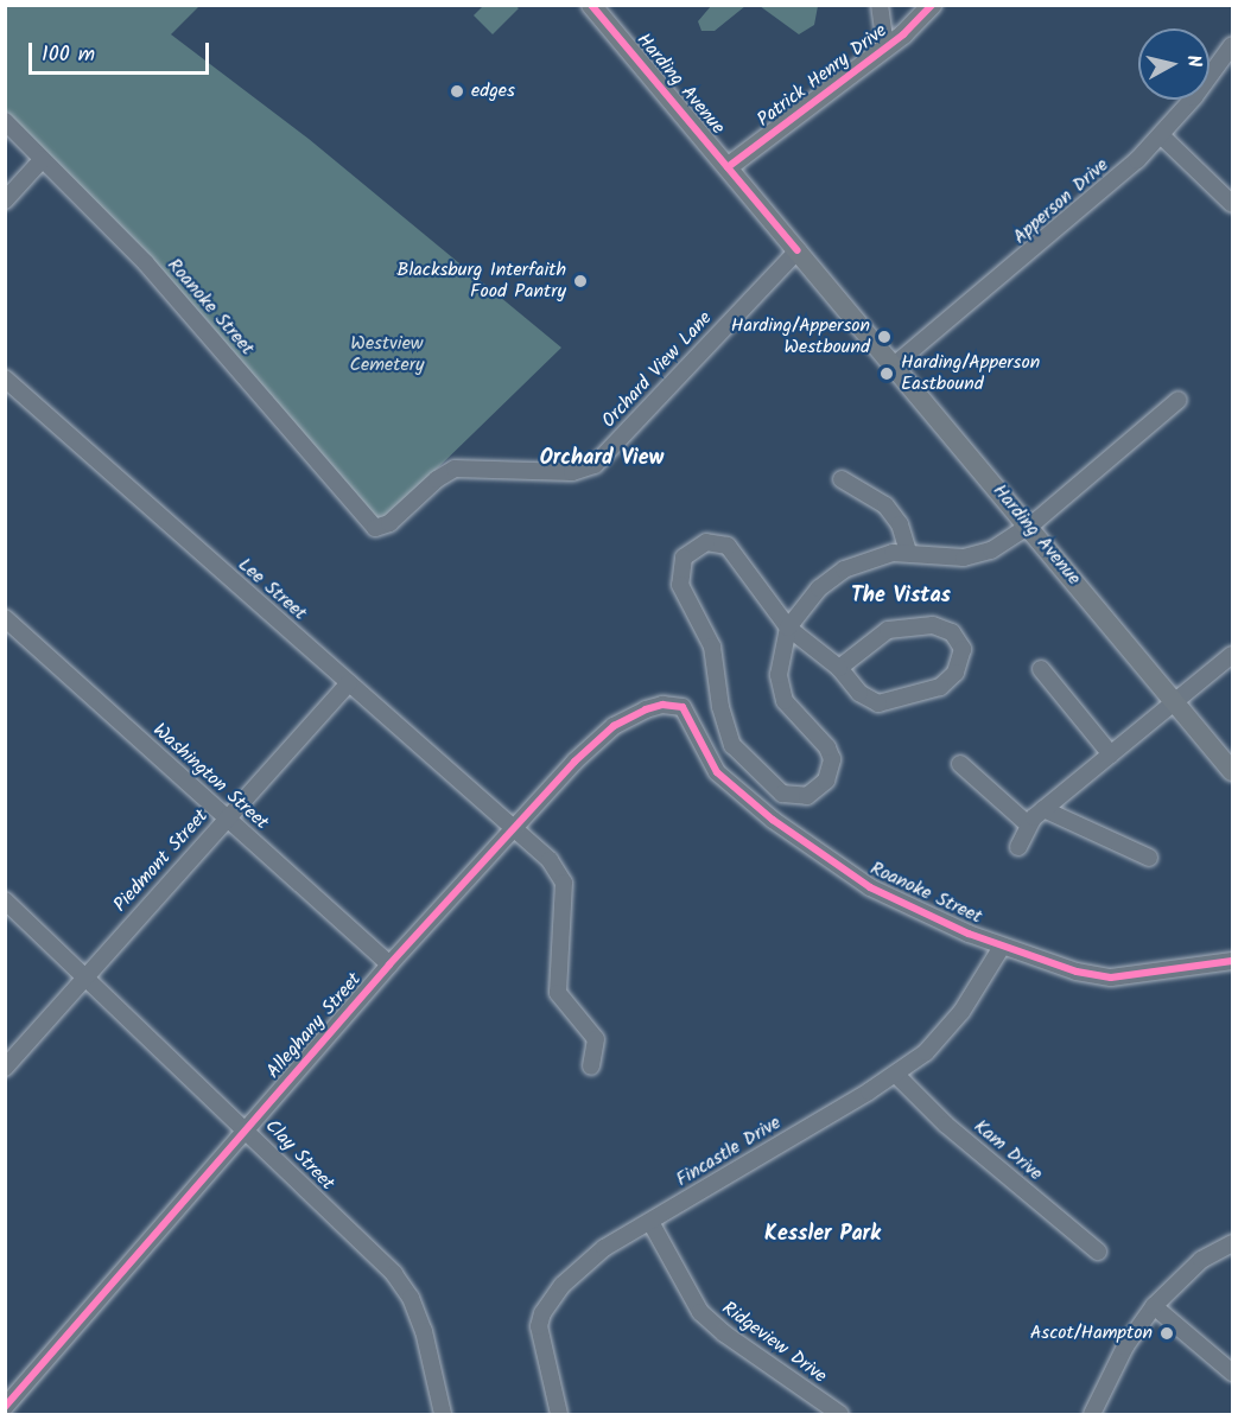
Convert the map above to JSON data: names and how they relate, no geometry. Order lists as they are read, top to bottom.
{
  "streets": {
    "main road": ["Patrick Henry Drive", "Harding Avenue"],
    "street": [
      "Apperson Drive",
      "Roanoke Street",
      "Orchard View Lane",
      "Lee Street",
      "Washington Street",
      "Piedmont Street",
      "Alleghany Street",
      "Kam Drive",
      "Fincastle Drive",
      "Clay Street",
      "Ridgeview Drive"
    ]
  },
  "crossings": [
    ["Patrick Henry Drive", "Harding Avenue"],
    ["Harding Avenue", "Apperson Drive"],
    ["Harding Avenue", "Orchard View Lane"],
    ["Roanoke Street", "Orchard View Lane"],
    ["Roanoke Street", "Alleghany Street"],
    ["Roanoke Street", "Fincastle Drive"],
    ["Lee Street", "Piedmont Street"],
    ["Lee Street", "Alleghany Street"],
    ["Washington Street", "Piedmont Street"],
    ["Washington Street", "Alleghany Street"],
    ["Piedmont Street", "Clay Street"],
    ["Alleghany Street", "Clay Street"],
    ["Kam Drive", "Fincastle Drive"],
    ["Fincastle Drive", "Ridgeview Drive"]
  ],
  "districts": ["Orchard View", "The Vistas", "Kessler Park"],
  "parks": ["Westview Cemetery"],
  "places": [
    "edges",
    "Blacksburg Interfaith Food Pantry",
    "Harding/Apperson Westbound",
    "Harding/Apperson Eastbound",
    "Ascot/Hampton"
  ],
  "scale_bar": "100 m",
  "north": "right"
}
